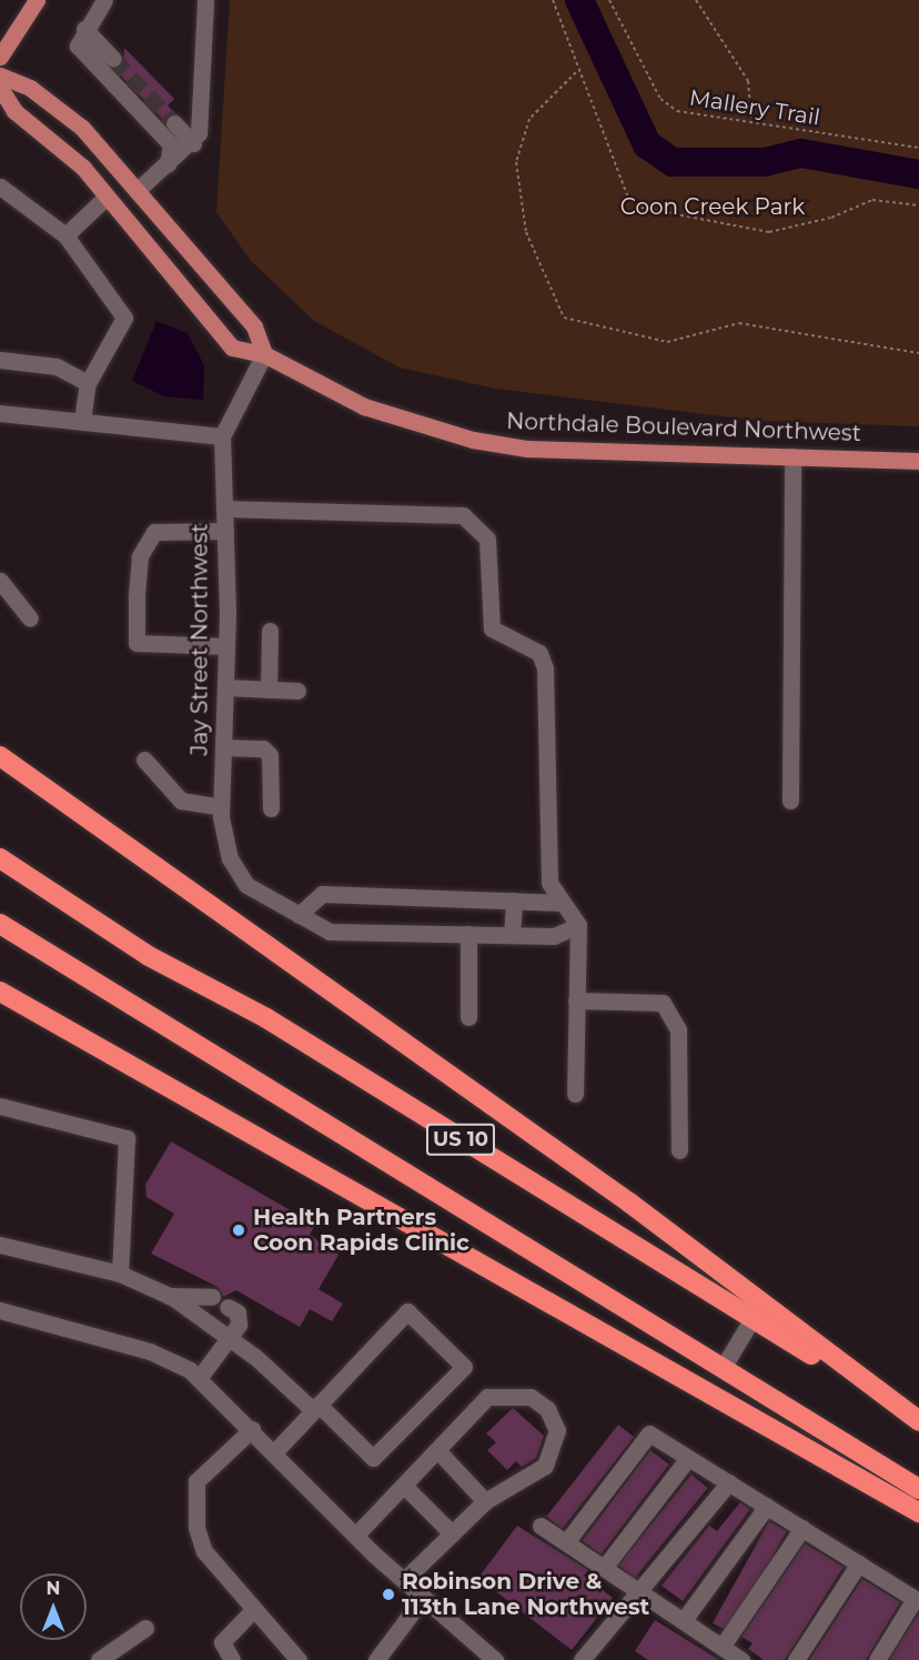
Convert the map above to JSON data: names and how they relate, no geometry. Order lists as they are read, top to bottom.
{
  "streets": {
    "highway": ["US 10"],
    "main road": ["Northdale Boulevard Northwest"],
    "street": ["Jay Street Northwest"],
    "path": ["Mallery Trail"]
  },
  "crossings": [
    ["Northdale Boulevard Northwest", "Jay Street Northwest"]
  ],
  "parks": ["Coon Creek Park"],
  "places": ["Health Partners Coon Rapids Clinic", "Robinson Drive & 113th Lane Northwest"],
  "north": "top"
}
